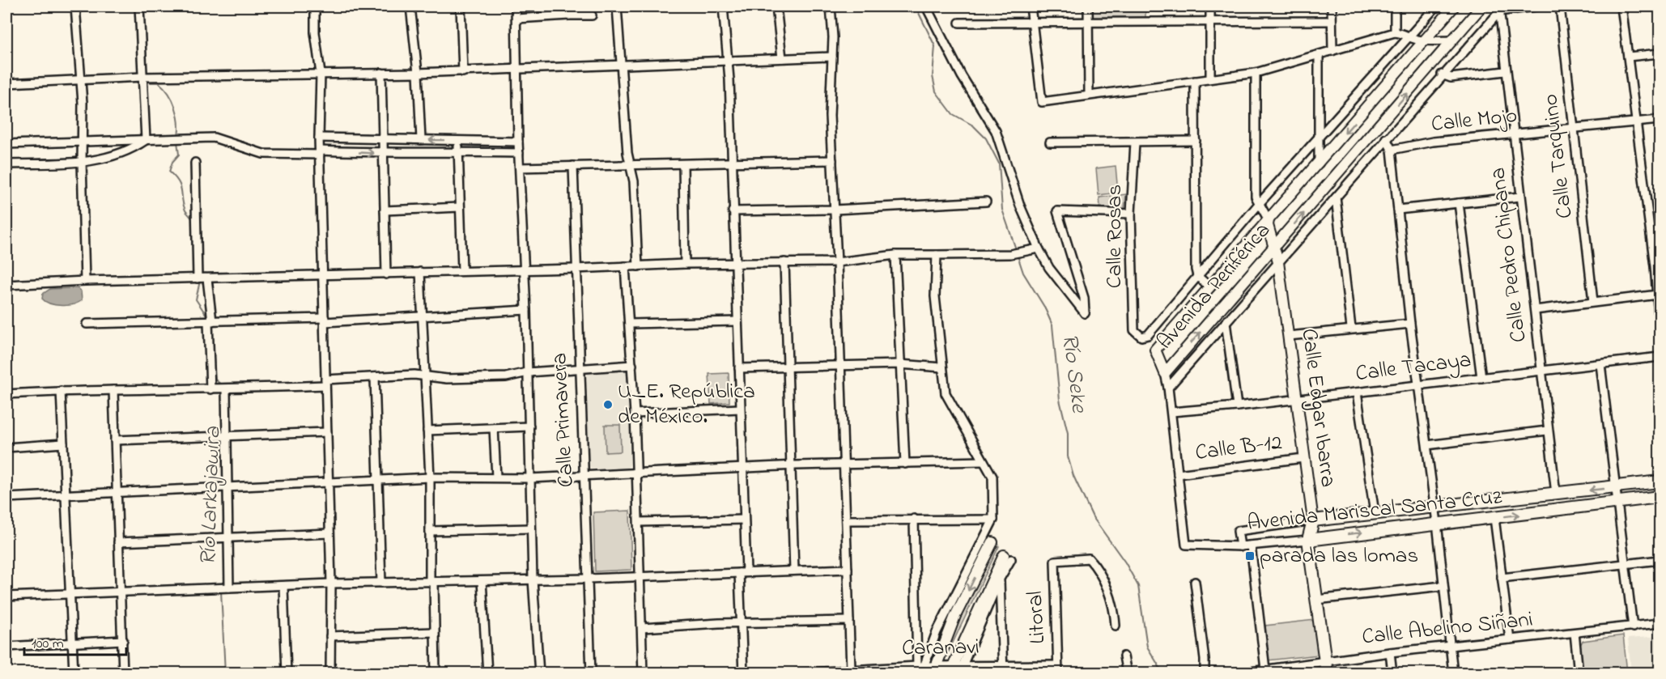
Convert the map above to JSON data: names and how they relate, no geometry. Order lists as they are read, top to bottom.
{
  "streets": {
    "main road": ["Calle Edgar Ibarra", "Avenida Mariscal Santa Cruz"],
    "street": [
      "Calle Mojo",
      "Calle Tarquino",
      "Calle Rosas",
      "Calle Pedro Chipana",
      "Avenida Periférica",
      "Calle Tacaya",
      "Calle Primavera",
      "Calle B-12",
      "Litoral",
      "Calle Abelino Siñani",
      "Caranavi"
    ]
  },
  "crossings": [
    ["Calle Mojo", "Calle Tarquino"],
    ["Calle Mojo", "Calle Pedro Chipana"],
    ["Calle Pedro Chipana", "Calle Tacaya"],
    ["Calle Pedro Chipana", "Avenida Mariscal Santa Cruz"],
    ["Avenida Periférica", "Calle Edgar Ibarra"],
    ["Calle Tacaya", "Calle Edgar Ibarra"],
    ["Calle Edgar Ibarra", "Calle B-12"],
    ["Calle Edgar Ibarra", "Avenida Mariscal Santa Cruz"],
    ["Calle Edgar Ibarra", "Calle Abelino Siñani"],
    ["Litoral", "Caranavi"]
  ],
  "water": ["Río Seke", "Río Larkajawira"],
  "places": {
    "other": ["U_E. República de México."],
    "transit": ["parada las lomas"]
  },
  "scale_bar": "100 m"
}
